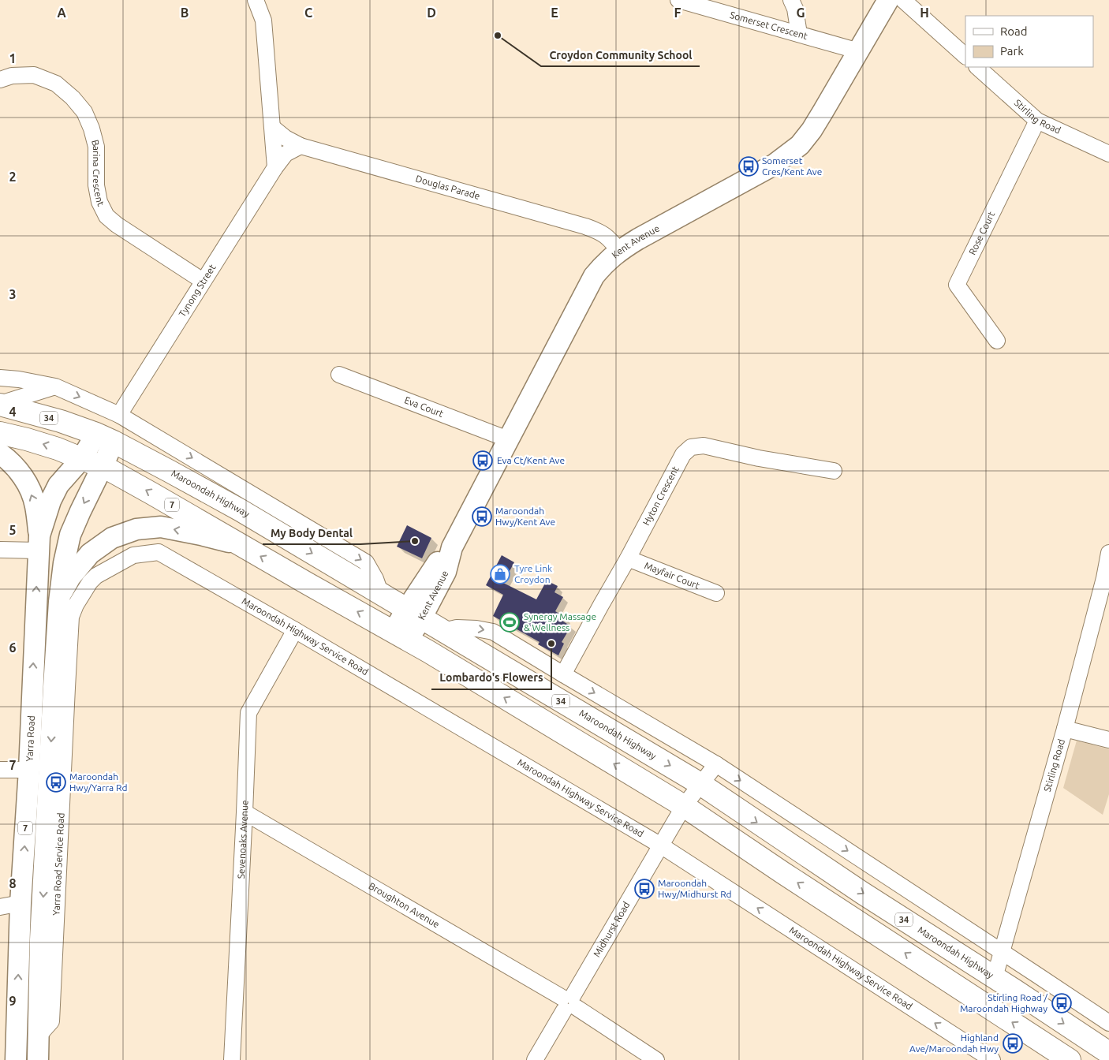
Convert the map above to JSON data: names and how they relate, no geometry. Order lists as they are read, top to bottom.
{
  "streets": {
    "highway": ["34", "Maroondah Highway", "7"],
    "main road": ["Kent Avenue", "Yarra Road"],
    "street": [
      "Somerset Crescent",
      "Stirling Road",
      "Barina Crescent",
      "Douglas Parade",
      "Rose Court",
      "Tynong Street",
      "Eva Court",
      "Hyton Crescent",
      "Mayfair Court",
      "Maroondah Highway Service Road",
      "Sevenoaks Avenue",
      "Yarra Road Service Road",
      "Broughton Avenue",
      "Midhurst Road"
    ]
  },
  "crossings": [
    ["Somerset Crescent", "Kent Avenue"],
    ["Stirling Road", "Rose Court"],
    ["Stirling Road", "Maroondah Highway"],
    ["Barina Crescent", "Tynong Street"],
    ["Douglas Parade", "Kent Avenue"],
    ["Douglas Parade", "Tynong Street"],
    ["Kent Avenue", "Eva Court"],
    ["Kent Avenue", "Maroondah Highway"],
    ["Kent Avenue", "7"],
    ["Maroondah Highway", "Yarra Road"],
    ["Maroondah Highway", "Midhurst Road"],
    ["Hyton Crescent", "Mayfair Court"],
    ["7", "Yarra Road Service Road"],
    ["Maroondah Highway Service Road", "Sevenoaks Avenue"],
    ["Maroondah Highway Service Road", "Yarra Road Service Road"],
    ["Maroondah Highway Service Road", "Midhurst Road"],
    ["Sevenoaks Avenue", "Broughton Avenue"],
    ["Broughton Avenue", "Midhurst Road"]
  ],
  "places": {
    "other": ["Croydon Community School", "My Body Dental", "Lombardo's Flowers"],
    "bus stop": [
      "Somerset Cres/Kent Ave",
      "Eva Ct/Kent Ave",
      "Maroondah Hwy/Kent Ave",
      "Maroondah Hwy/Yarra Rd",
      "Maroondah Hwy/Midhurst Rd",
      "Stirling Road / Maroondah Highway",
      "Highland Ave/Maroondah Hwy"
    ],
    "shop": ["Tyre Link Croydon"],
    "sports": ["Synergy Massage & Wellness"]
  },
  "legend": ["Road", "Park"],
  "grid": {
    "columns": [
      "A",
      "B",
      "C",
      "D",
      "E",
      "F",
      "G",
      "H"
    ],
    "rows": [
      "1",
      "2",
      "3",
      "4",
      "5",
      "6",
      "7",
      "8",
      "9"
    ]
  }
}
